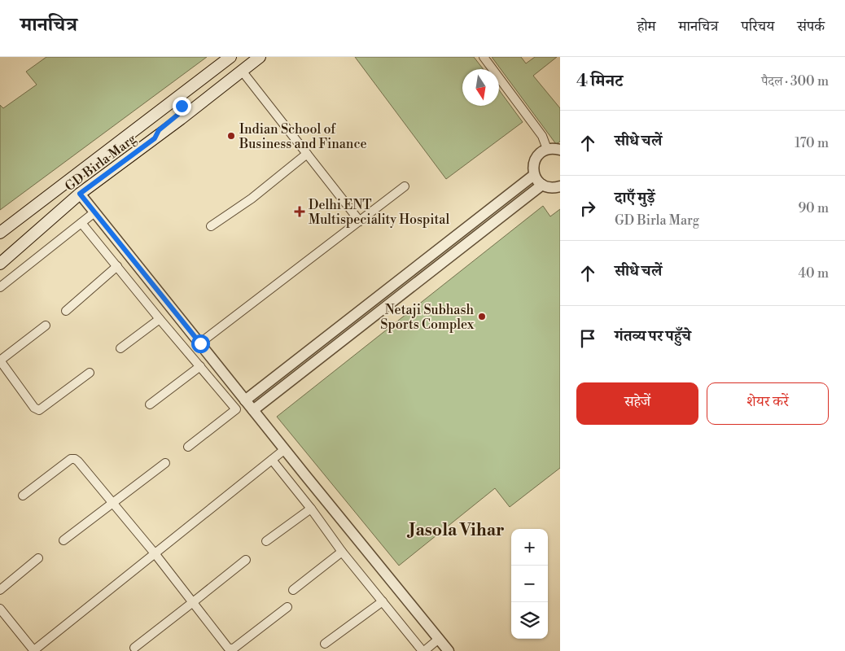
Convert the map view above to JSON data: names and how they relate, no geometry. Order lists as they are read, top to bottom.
{
  "streets": {
    "main road": ["GD Birla Marg"]
  },
  "districts": ["Jasola Vihar"],
  "places": {
    "other": ["Indian School of Business and Finance", "Netaji Subhash Sports Complex"],
    "health": ["Delhi ENT Multispeciality Hospital"]
  },
  "north": "bottom",
  "page": {
    "header": "मानचित्र",
    "nav": [
      "होम",
      "मानचित्र",
      "परिचय",
      "संपर्क"
    ],
    "heading": ["4 मिनट", "पैदल · 300 m"],
    "list": [
      ["सीधे चलें", "170 m"],
      ["दाएँ मुड़ें", "GD Birla Marg", "90 m"],
      ["सीधे चलें", "40 m"],
      "गंतव्य पर पहुँचे"
    ],
    "buttons": ["सहेजें", "शेयर करें"],
    "map_buttons": ["+", "−"]
  }
}
